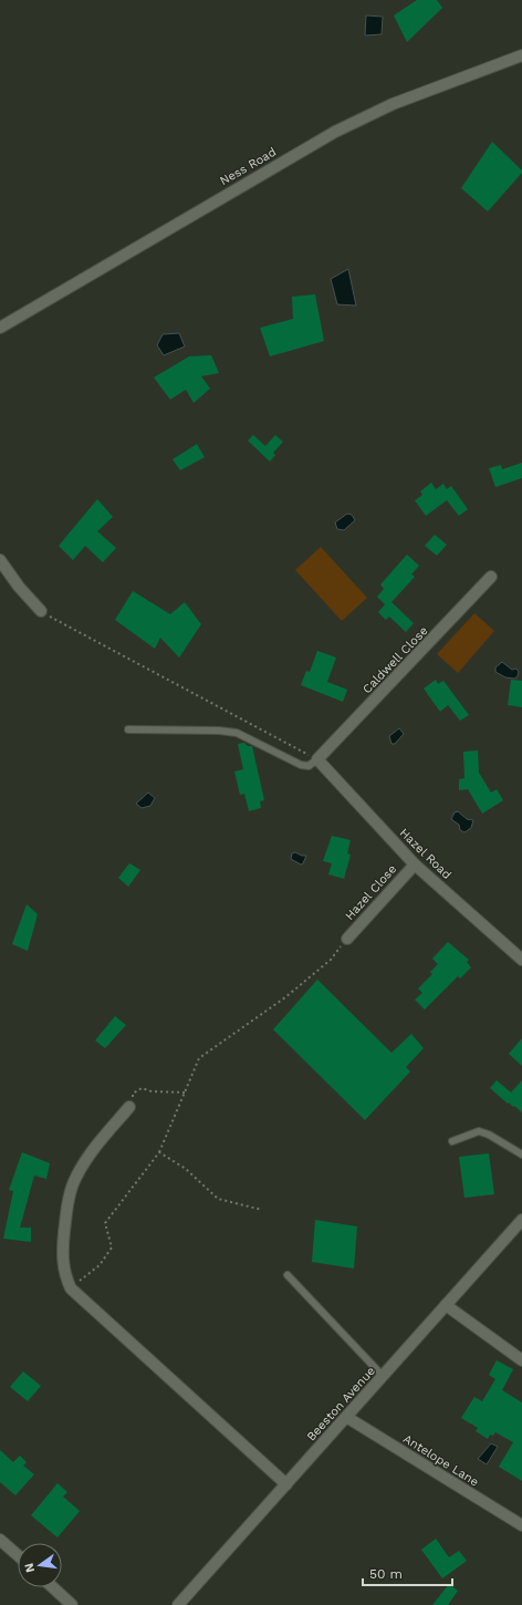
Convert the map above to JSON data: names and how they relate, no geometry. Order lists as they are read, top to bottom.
{
  "streets": {
    "street": [
      "Ness Road",
      "Caldwell Close",
      "Hazel Road",
      "Hazel Close",
      "Beeston Avenue",
      "Antelope Lane"
    ]
  },
  "crossings": [
    ["Caldwell Close", "Hazel Road"],
    ["Hazel Road", "Hazel Close"],
    ["Beeston Avenue", "Antelope Lane"]
  ],
  "scale_bar": "50 m",
  "north": "left"
}
